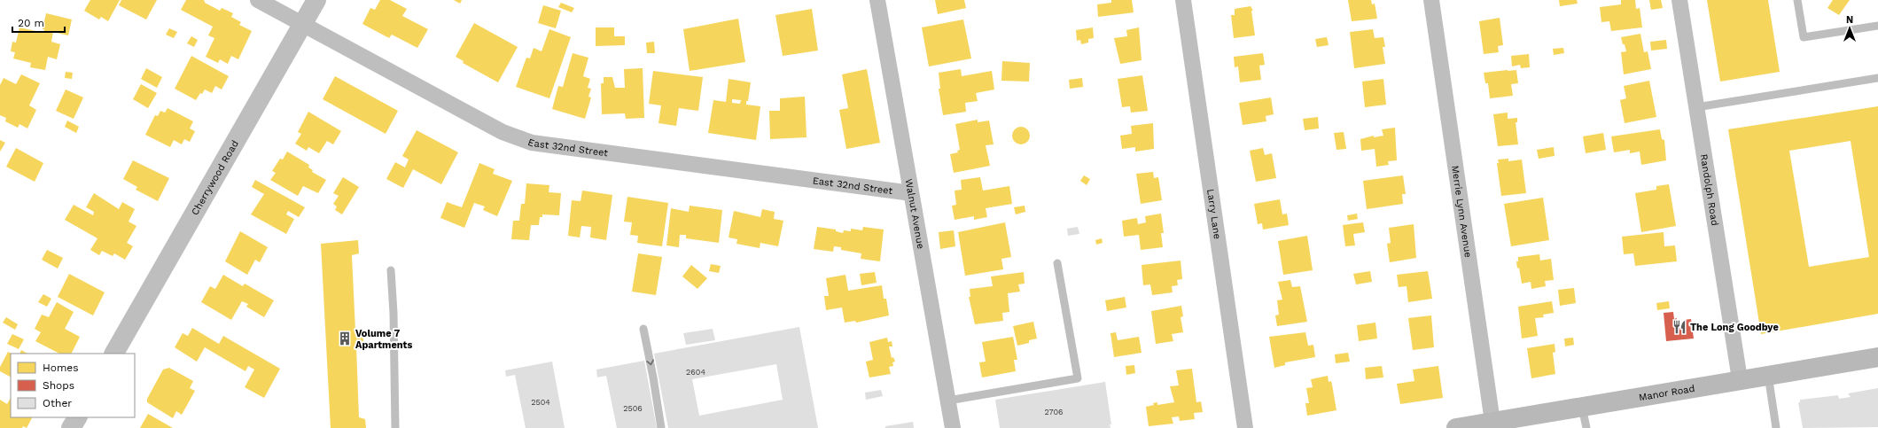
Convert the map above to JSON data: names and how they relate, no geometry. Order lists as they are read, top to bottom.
{
  "streets": {
    "main road": ["Manor Road"],
    "street": [
      "East 32nd Street",
      "Cherrywood Road",
      "Randolph Road",
      "Merrie Lynn Avenue",
      "Walnut Avenue",
      "Larry Lane"
    ]
  },
  "crossings": [
    ["East 32nd Street", "Cherrywood Road"],
    ["East 32nd Street", "Walnut Avenue"],
    ["Randolph Road", "Manor Road"],
    ["Merrie Lynn Avenue", "Manor Road"]
  ],
  "places": {
    "restaurant": ["The Long Goodbye"],
    "building": ["Volume 7 Apartments"]
  },
  "house_numbers": [
    "2604",
    "2504",
    "2506",
    "2706"
  ],
  "legend": ["Homes", "Shops", "Other"],
  "scale_bar": "20 m",
  "north": "top"
}
